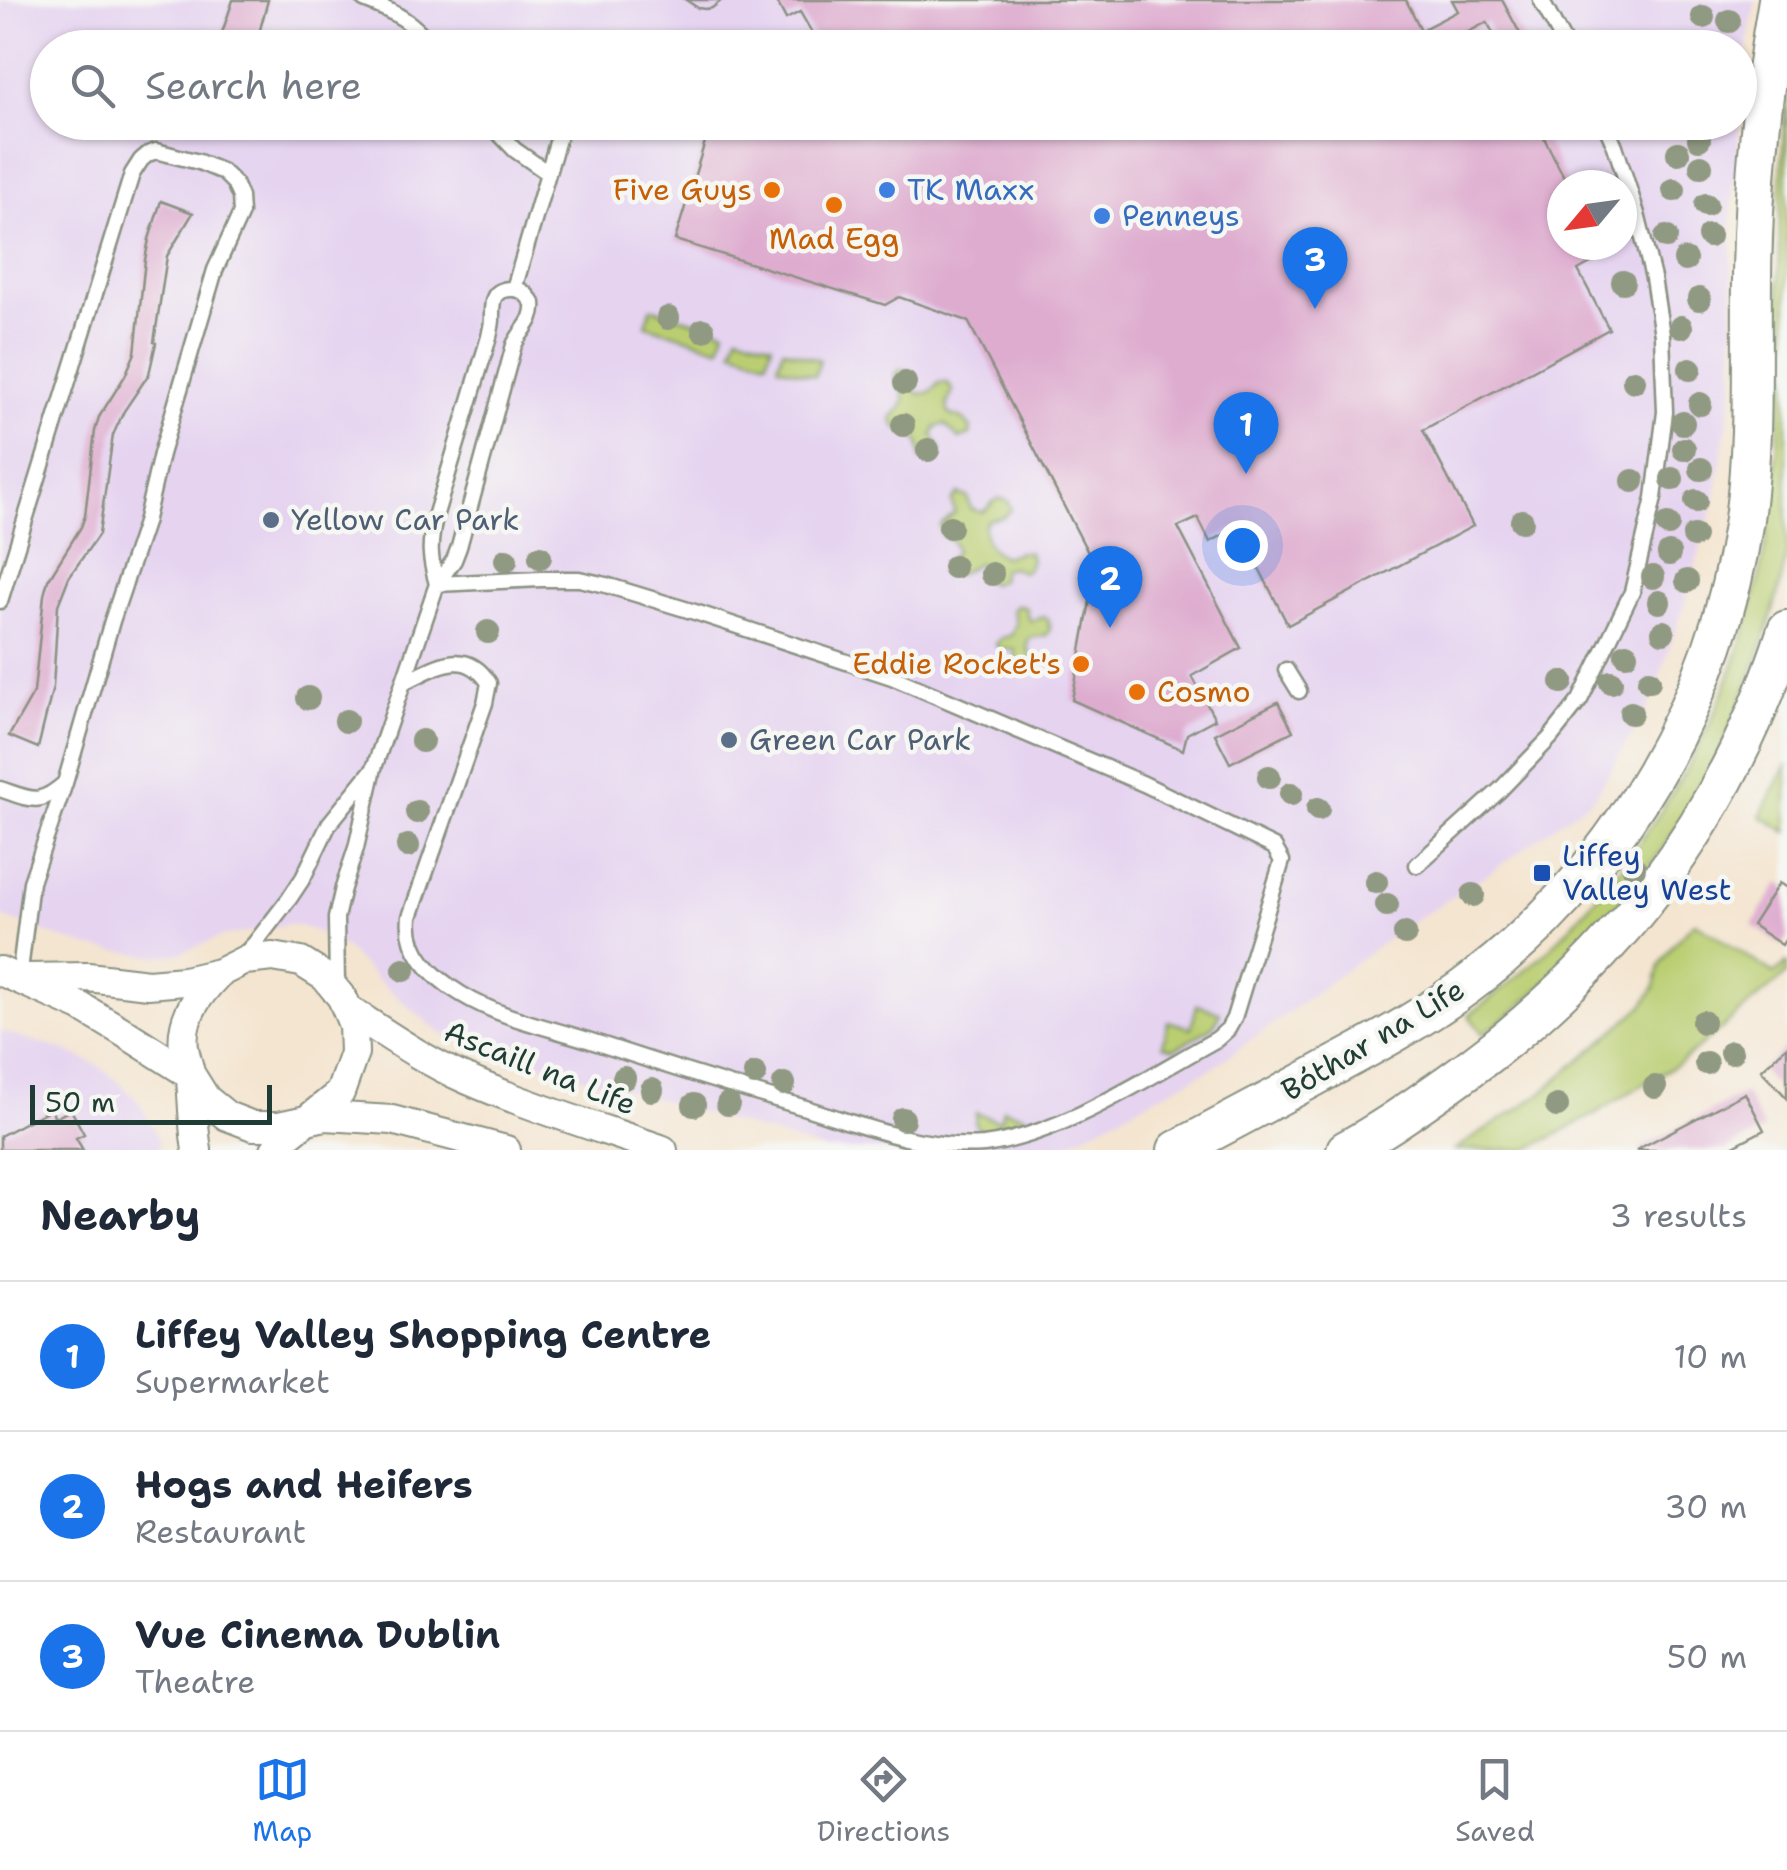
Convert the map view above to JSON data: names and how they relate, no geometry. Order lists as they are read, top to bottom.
{
  "streets": {
    "street": ["Bóthar na Life", "Ascaill na Life"]
  },
  "places": {
    "other": [
      "Five Guys",
      "TK Maxx",
      "Mad Egg",
      "Penneys",
      "Yellow Car Park",
      "Eddie Rocket's",
      "Cosmo",
      "Green Car Park"
    ],
    "transit": ["Liffey Valley West"]
  },
  "scale_bar": "50 m",
  "north": "bottom left",
  "page": {
    "search": "Search here",
    "pins": ["3", "1", "2"],
    "scale": "50 m",
    "heading": ["Nearby", "3 results"],
    "list": [
      {
        "mark": "1",
        "name": "Liffey Valley Shopping Centre",
        "note": "Supermarket",
        "value": "10 m"
      },
      {
        "mark": "2",
        "name": "Hogs and Heifers",
        "note": "Restaurant",
        "value": "30 m"
      },
      {
        "mark": "3",
        "name": "Vue Cinema Dublin",
        "note": "Theatre",
        "value": "50 m"
      }
    ],
    "nav": ["Map", "Directions", "Saved"]
  }
}
